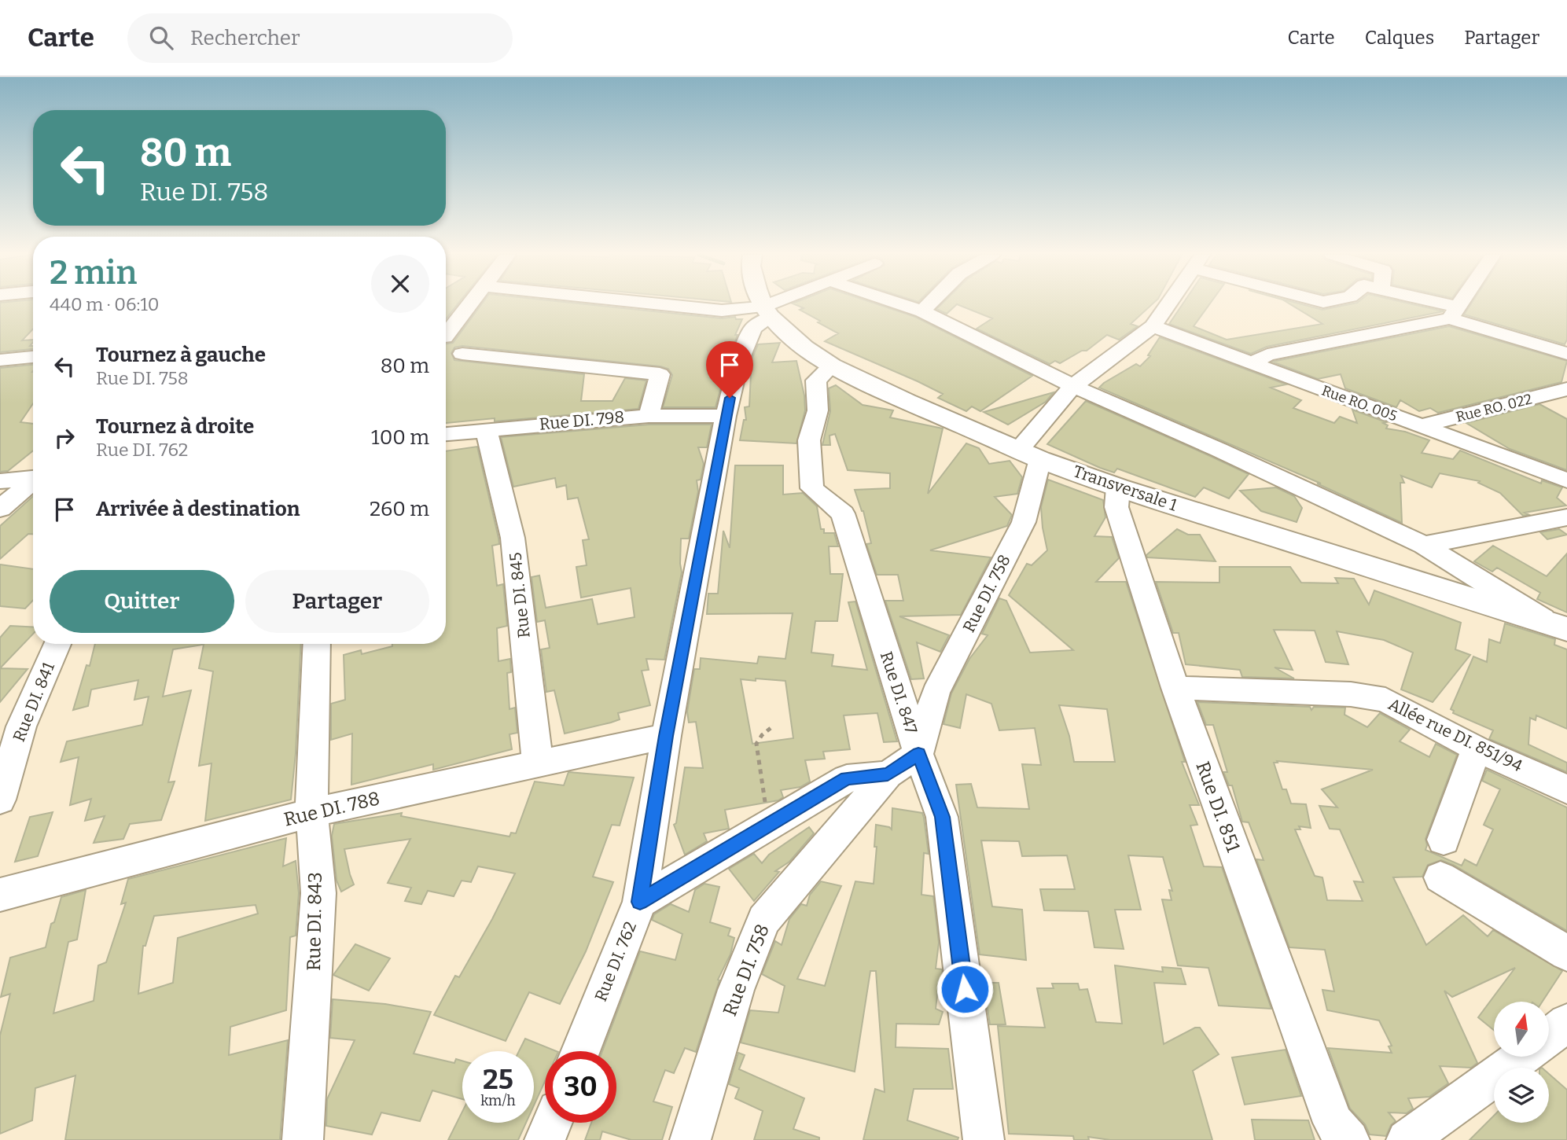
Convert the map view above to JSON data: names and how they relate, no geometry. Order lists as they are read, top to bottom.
{
  "streets": {
    "main road": ["Transversale 1"],
    "street": [
      "Rue RO. 005",
      "Rue RO. 022",
      "Rue DI. 798",
      "Rue DI. 758",
      "Rue DI. 845",
      "Rue DI. 847",
      "Rue DI. 841",
      "Allée rue DI. 851/94",
      "Rue DI. 851",
      "Rue DI. 788",
      "Rue DI. 843",
      "Rue DI. 762"
    ]
  },
  "crossings": [
    ["Rue RO. 005", "Rue RO. 022"],
    ["Rue DI. 798", "Rue DI. 845"],
    ["Rue DI. 798", "Rue DI. 762"],
    ["Transversale 1", "Rue DI. 758"],
    ["Transversale 1", "Rue DI. 847"],
    ["Transversale 1", "Rue DI. 851"],
    ["Transversale 1", "Rue DI. 762"],
    ["Rue DI. 758", "Rue DI. 847"],
    ["Rue DI. 758", "Rue DI. 762"],
    ["Rue DI. 845", "Rue DI. 788"],
    ["Allée rue DI. 851/94", "Rue DI. 851"],
    ["Rue DI. 788", "Rue DI. 843"],
    ["Rue DI. 788", "Rue DI. 762"]
  ],
  "north": "top",
  "page": {
    "header": "Carte",
    "search": "Rechercher",
    "nav": ["Carte", "Calques", "Partager"],
    "turn": ["80 m", "Rue DI. 758"],
    "heading": ["2 min", "440 m · 06:10"],
    "list": [
      {
        "name": "Tournez à gauche",
        "note": "Rue DI. 758",
        "value": "80 m"
      },
      {
        "name": "Tournez à droite",
        "note": "Rue DI. 762",
        "value": "100 m"
      },
      {
        "name": "Arrivée à destination",
        "value": "260 m"
      }
    ],
    "buttons": ["Quitter", "Partager"],
    "speed": "25 km/h",
    "limit": "30"
  }
}
